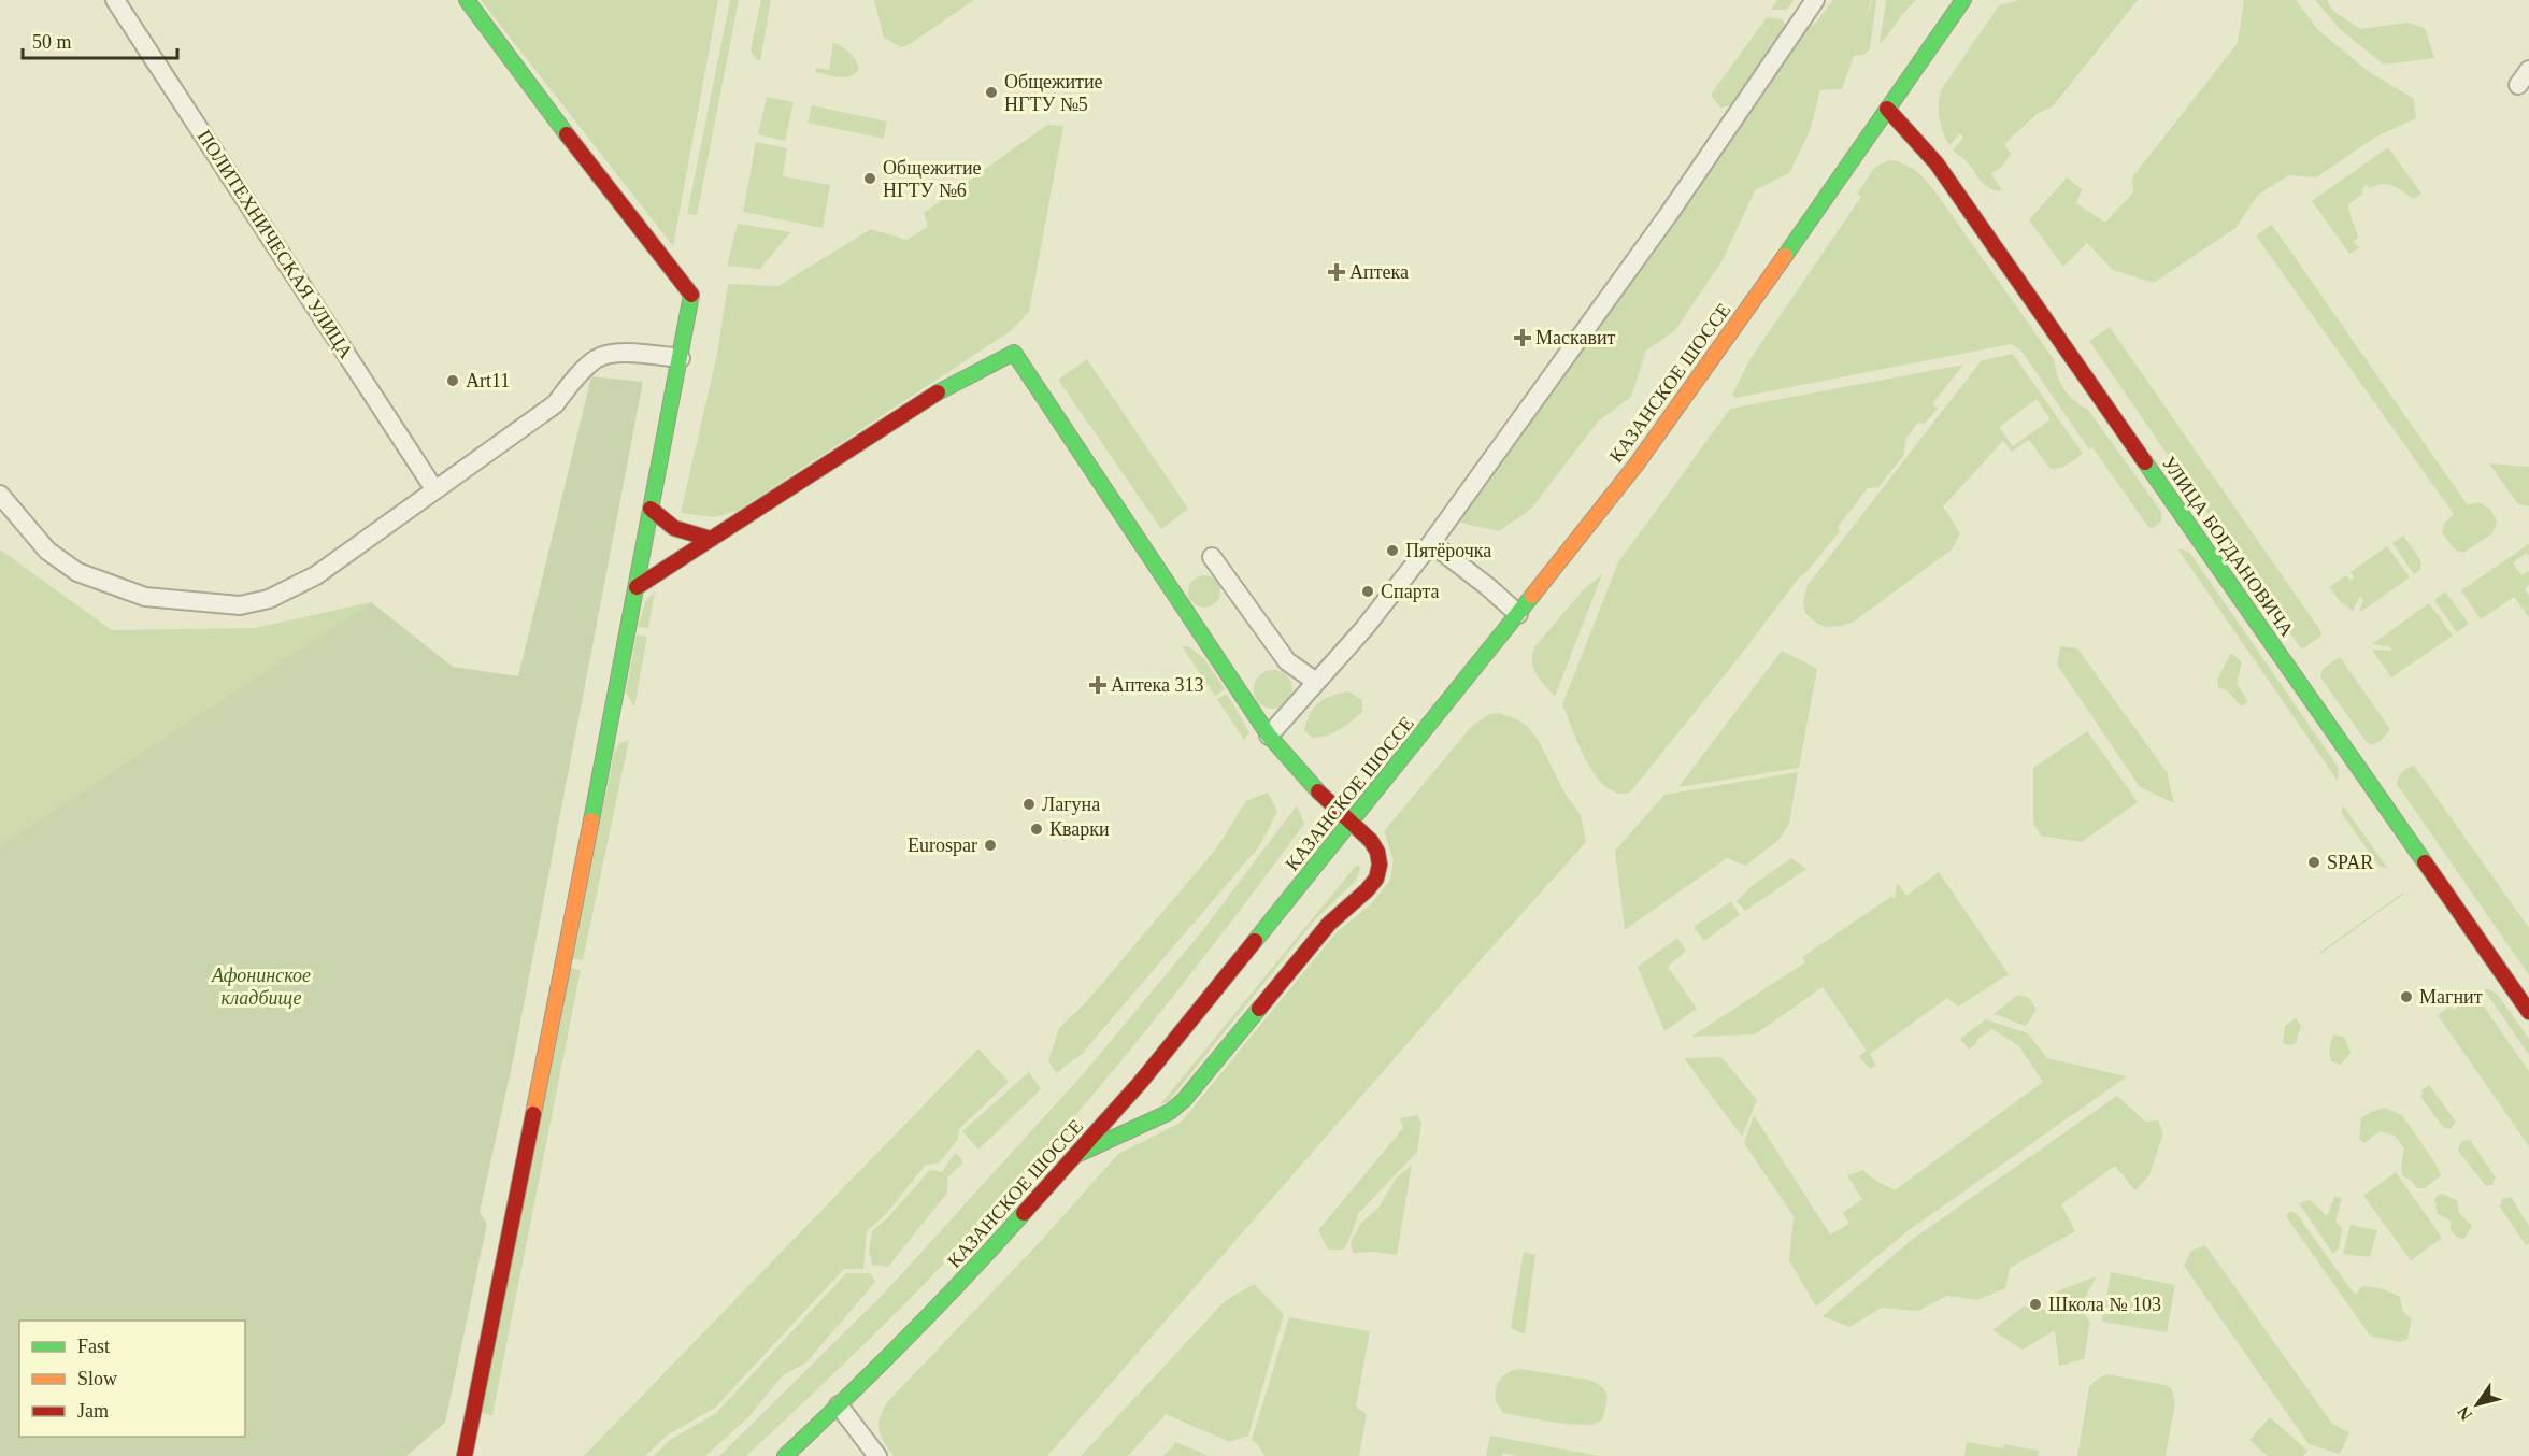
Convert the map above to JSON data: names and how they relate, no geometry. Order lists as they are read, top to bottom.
{
  "streets": {
    "street": ["ПОЛИТЕХНИЧЕСКАЯ УЛИЦА", "КАЗАНСКОЕ ШОССЕ", "УЛИЦА БОГДАНОВИЧА"]
  },
  "crossings": [
    ["КАЗАНСКОЕ ШОССЕ", "УЛИЦА БОГДАНОВИЧА"]
  ],
  "parks": ["Афонинское кладбище"],
  "places": {
    "other": [
      "Общежитие НГТУ №5",
      "Общежитие НГТУ №6",
      "Art11",
      "Пятёрочка",
      "Спарта",
      "Лагуна",
      "Кварки",
      "Eurospar",
      "SPAR",
      "Магнит",
      "Школа № 103"
    ],
    "health": ["Аптека", "Маскавит", "Аптека 313"]
  },
  "legend": ["Fast", "Slow", "Jam"],
  "scale_bar": "50 m",
  "north": "bottom left"
}
